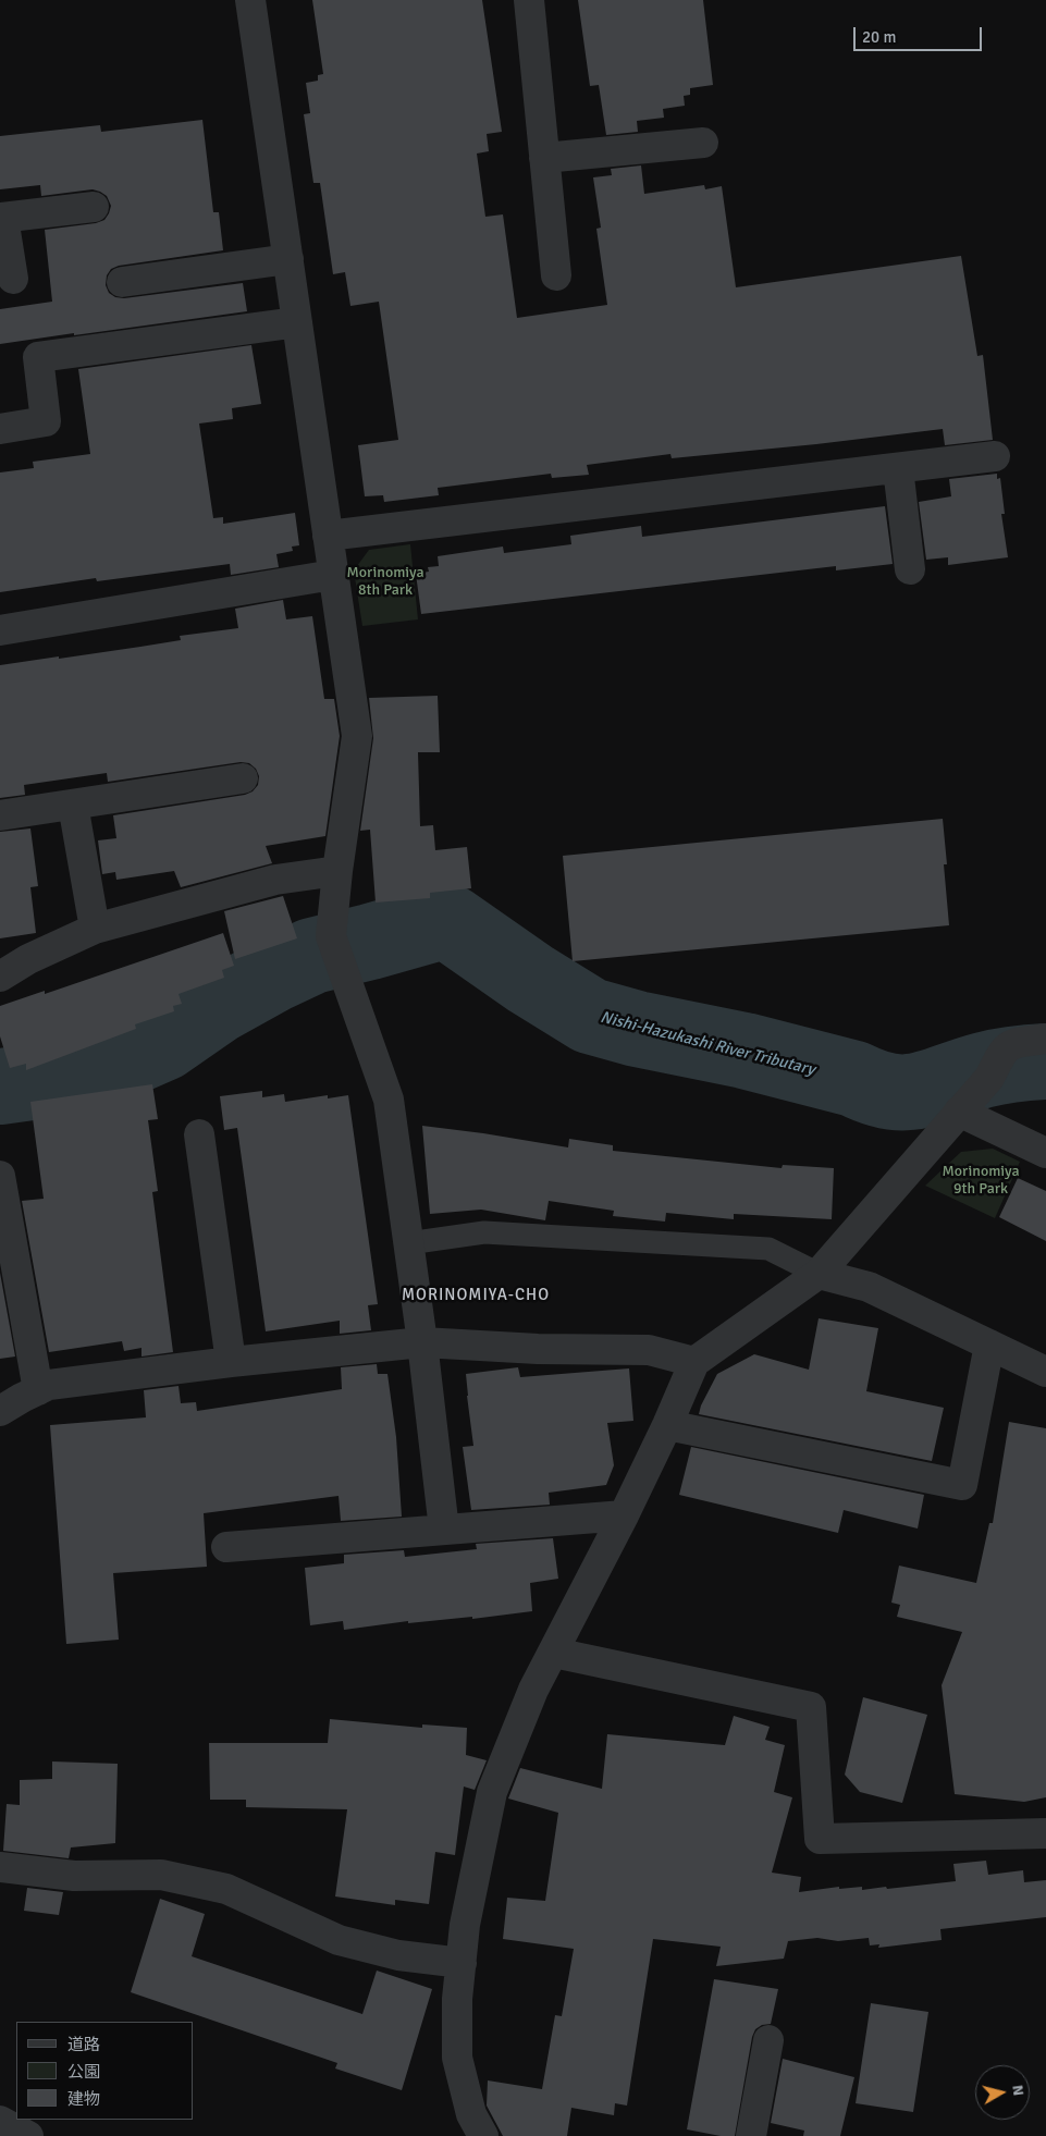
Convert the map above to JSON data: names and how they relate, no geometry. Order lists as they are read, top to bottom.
{
  "districts": ["MORINOMIYA-CHO"],
  "water": ["Nishi-Hazukashi River Tributary"],
  "parks": ["Morinomiya 8th Park", "Morinomiya 9th Park"],
  "legend": ["道路", "公園", "建物"],
  "scale_bar": "20 m",
  "north": "right"
}
